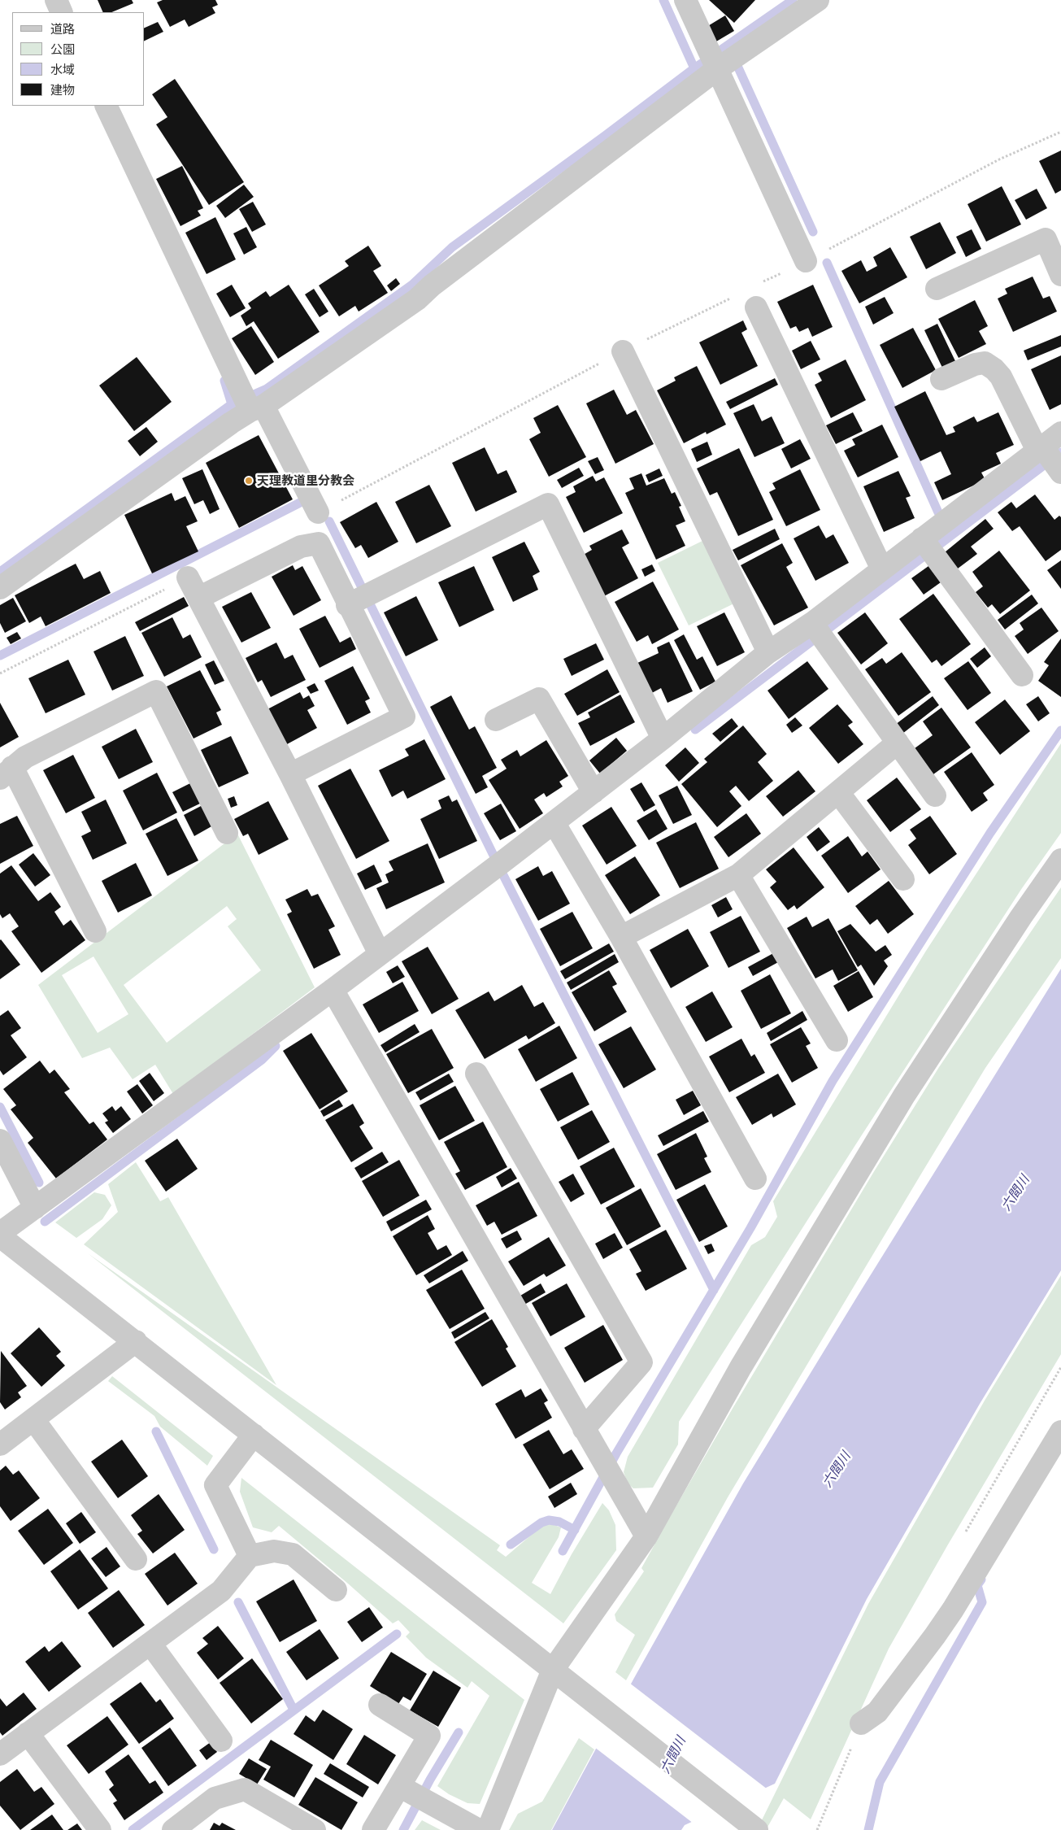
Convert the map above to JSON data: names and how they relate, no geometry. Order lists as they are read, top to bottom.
{
  "water": ["六間川"],
  "places": ["天理教道里分教会"],
  "legend": [
    "道路",
    "公園",
    "水域",
    "建物"
  ]
}
